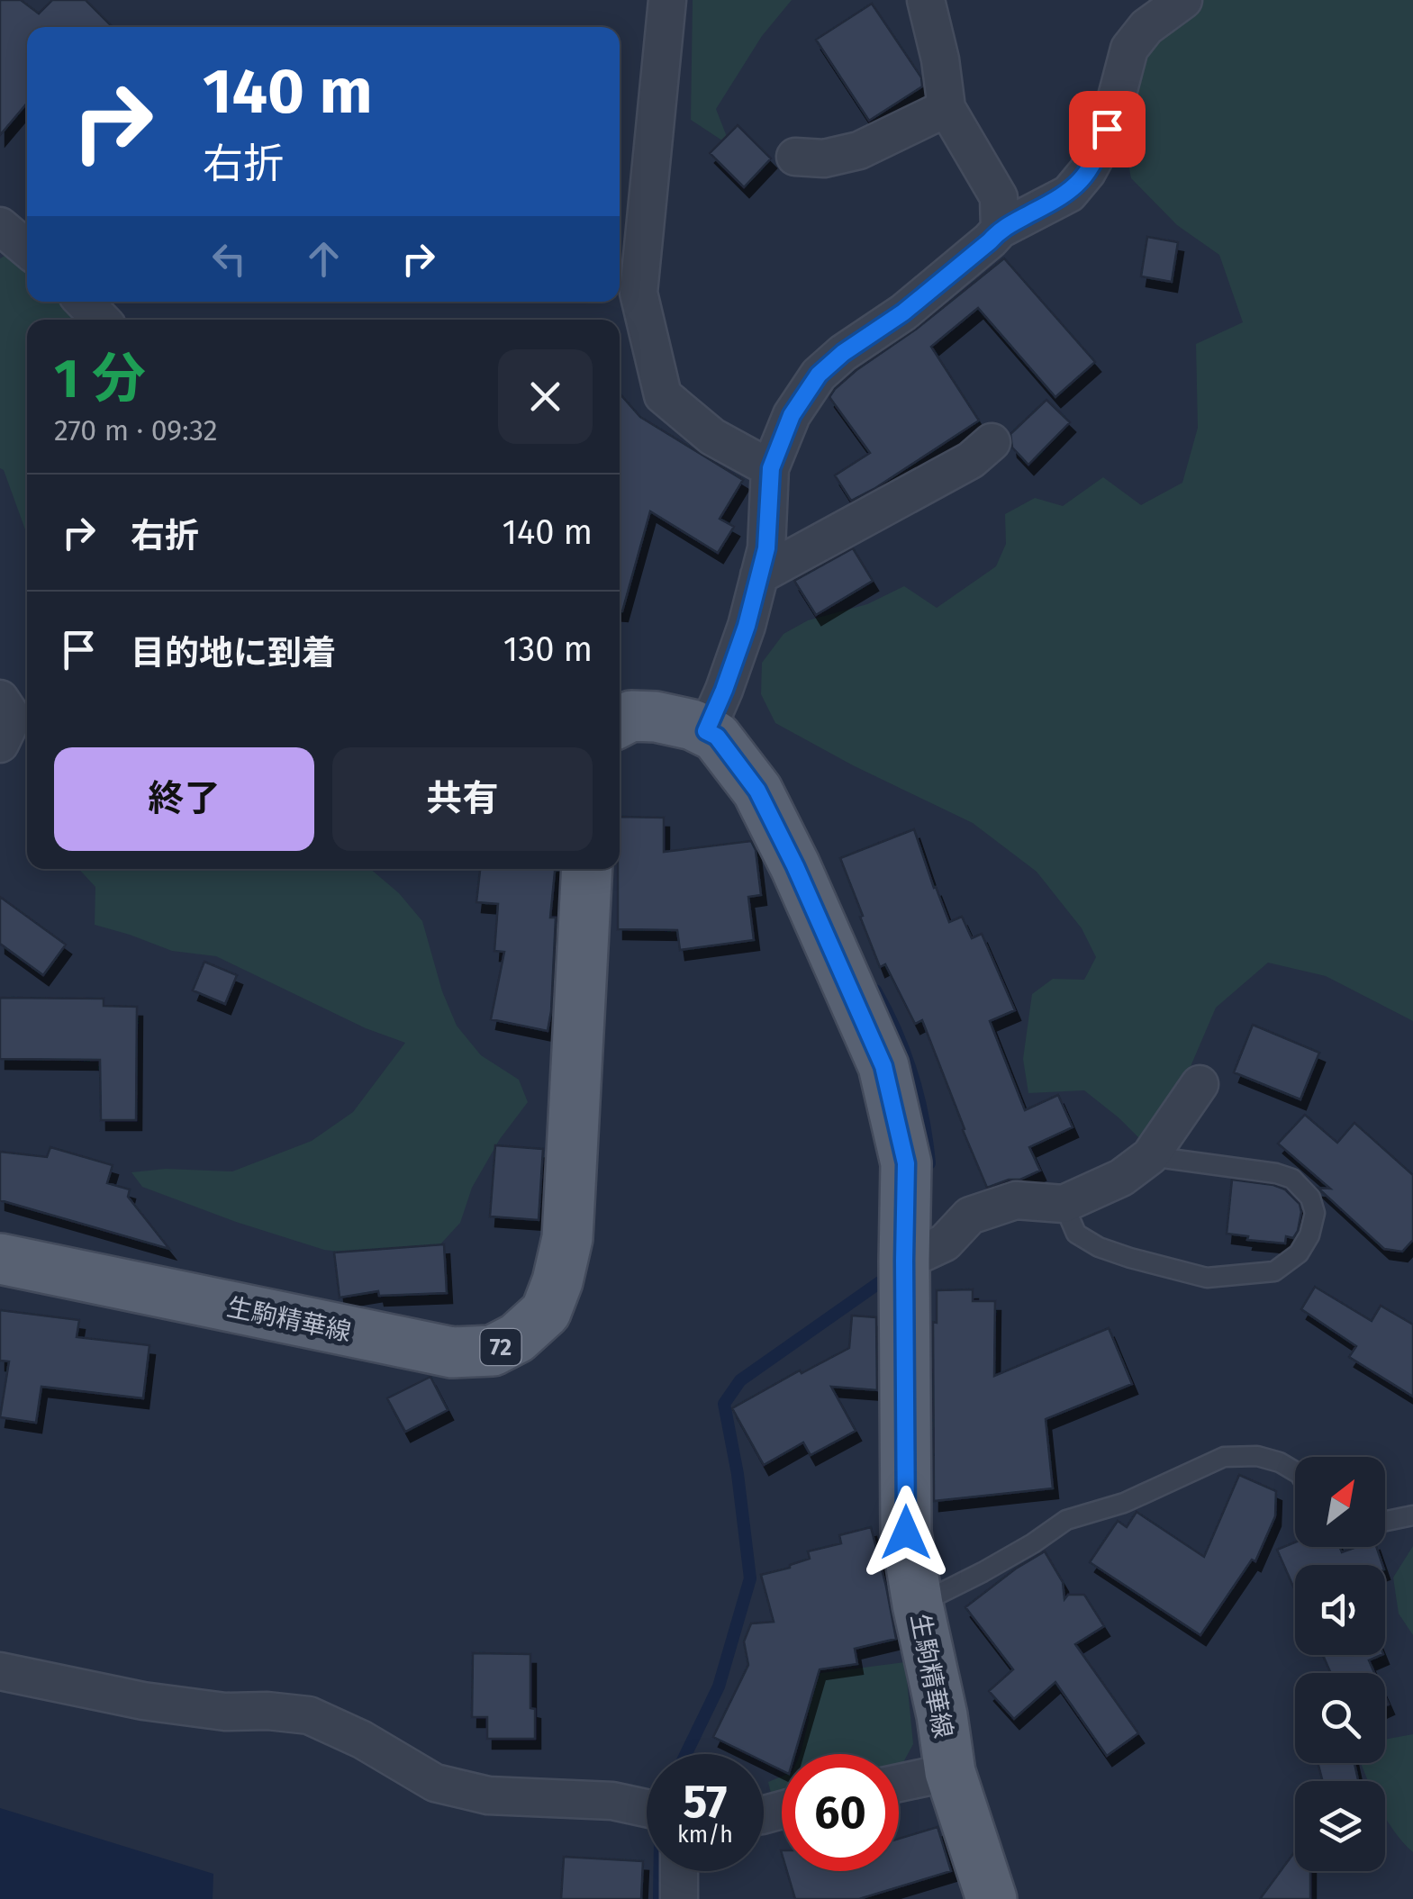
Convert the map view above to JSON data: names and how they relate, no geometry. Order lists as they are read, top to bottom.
{
  "streets": {
    "main road": ["生駒精華線", "72"]
  },
  "north": "top right",
  "page": {
    "turn": ["140 m", "右折"],
    "heading": ["1 分", "270 m · 09:32"],
    "list": [
      {
        "name": "右折",
        "value": "140 m"
      },
      {
        "name": "目的地に到着",
        "value": "130 m"
      }
    ],
    "buttons": ["終了", "共有"],
    "speed": "57 km/h",
    "limit": "60"
  }
}
